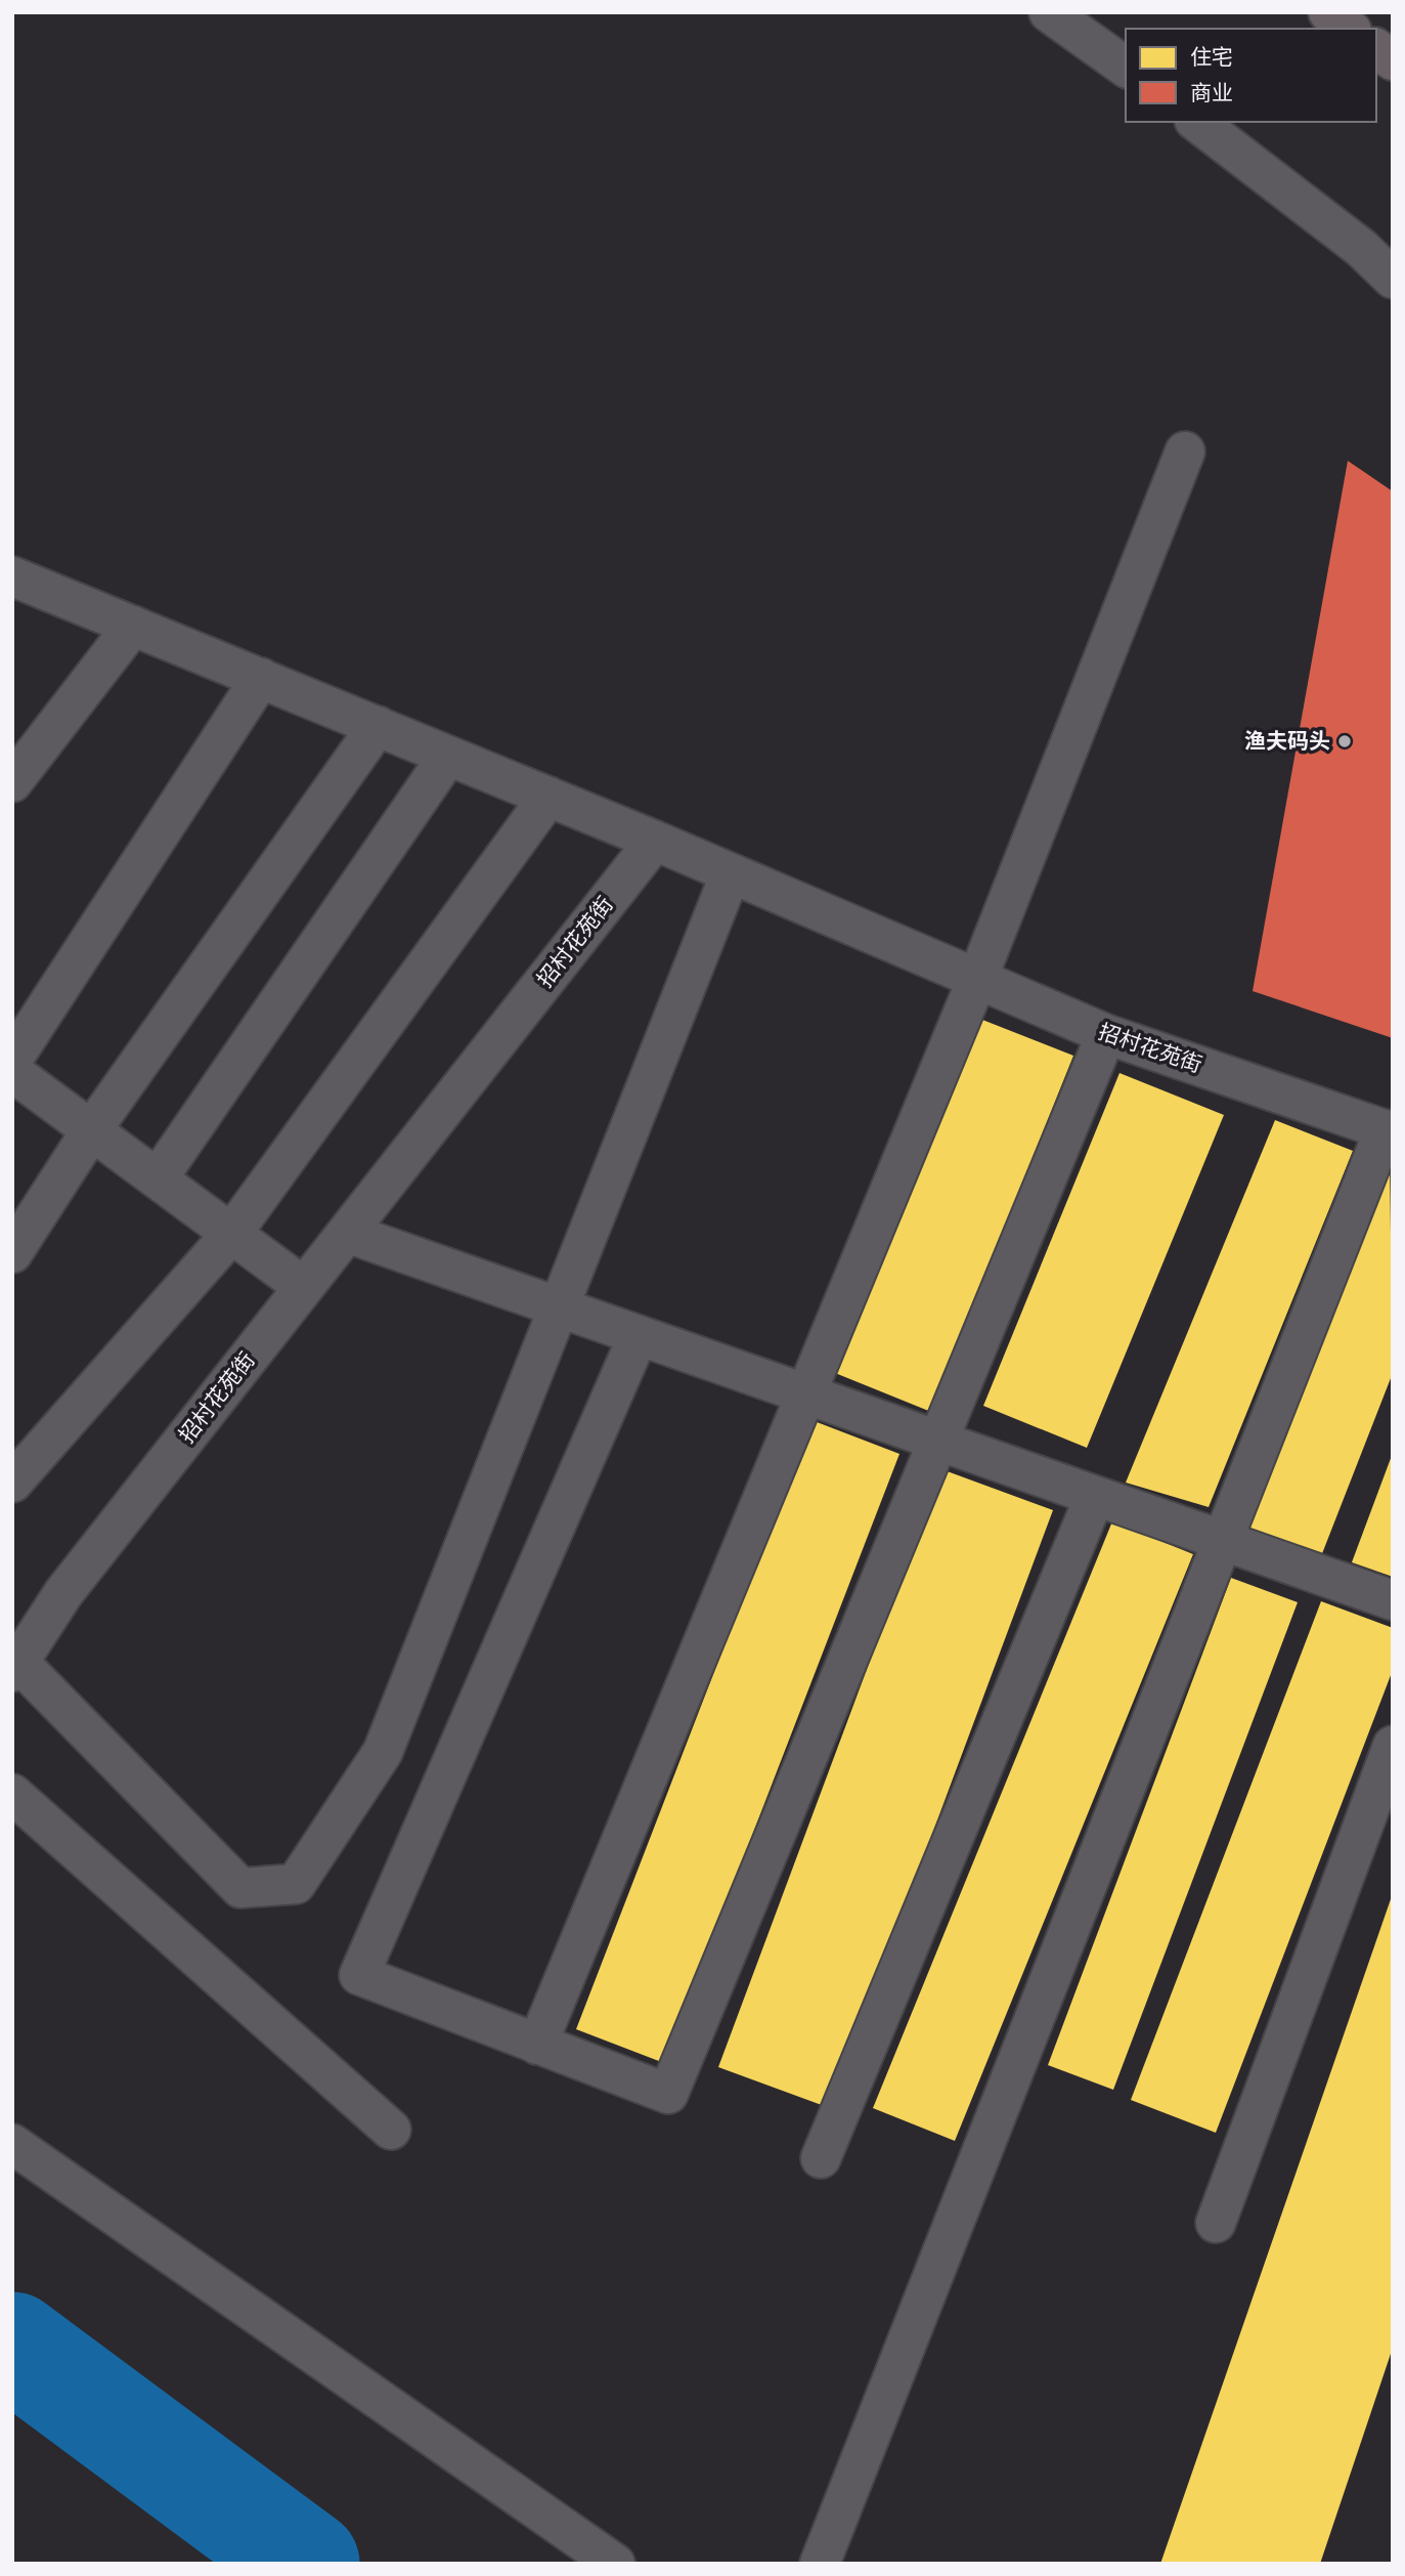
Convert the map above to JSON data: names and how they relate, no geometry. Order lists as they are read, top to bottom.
{
  "streets": {
    "street": ["招村花苑街"]
  },
  "places": ["渔夫码头"],
  "legend": ["住宅", "商业"]
}
